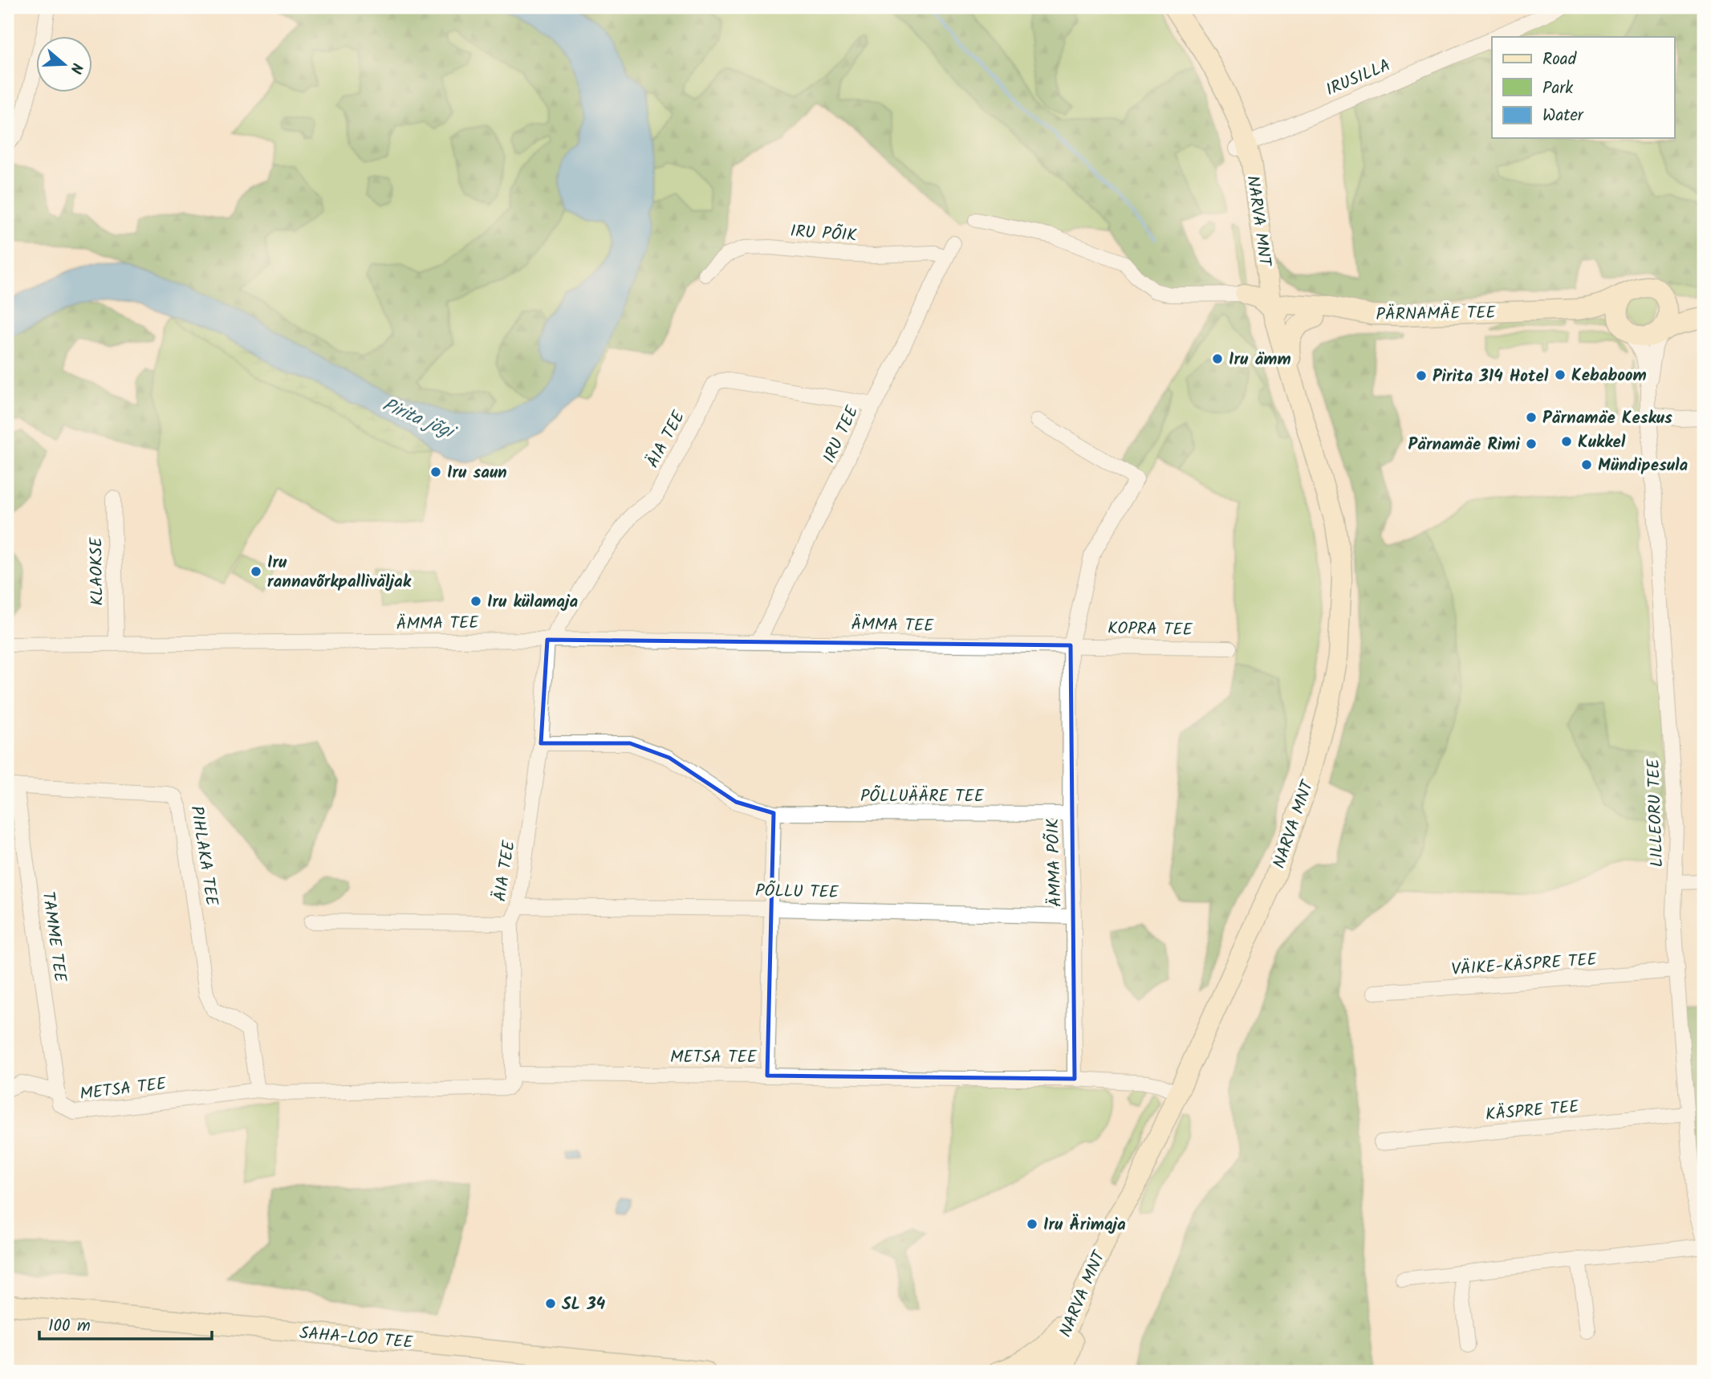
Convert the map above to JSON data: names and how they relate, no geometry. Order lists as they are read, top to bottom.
{
  "streets": {
    "main road": ["NARVA MNT", "PÄRNAMÄE TEE", "SAHA-LOO TEE"],
    "street": [
      "IRUSILLA",
      "IRU PÕIK",
      "IRU TEE",
      "ÄIA TEE",
      "KLAOKSE",
      "ÄMMA TEE",
      "KOPRA TEE",
      "PÕLLUÄÄRE TEE",
      "LILLEORU TEE",
      "PIHLAKA TEE",
      "ÄMMA PÕIK",
      "PÕLLU TEE",
      "TAMME TEE",
      "VÄIKE-KÄSPRE TEE",
      "METSA TEE",
      "KÄSPRE TEE"
    ]
  },
  "crossings": [
    ["IRUSILLA", "NARVA MNT"],
    ["NARVA MNT", "PÄRNAMÄE TEE"],
    ["NARVA MNT", "METSA TEE"],
    ["IRU PÕIK", "IRU TEE"],
    ["PÄRNAMÄE TEE", "LILLEORU TEE"],
    ["IRU TEE", "ÄIA TEE"],
    ["IRU TEE", "ÄMMA TEE"],
    ["ÄIA TEE", "ÄMMA TEE"],
    ["ÄIA TEE", "PÕLLUÄÄRE TEE"],
    ["ÄIA TEE", "PÕLLU TEE"],
    ["ÄIA TEE", "METSA TEE"],
    ["KLAOKSE", "ÄMMA TEE"],
    ["ÄMMA TEE", "KOPRA TEE"],
    ["ÄMMA TEE", "ÄMMA PÕIK"],
    ["KOPRA TEE", "ÄMMA PÕIK"],
    ["PÕLLUÄÄRE TEE", "ÄMMA PÕIK"],
    ["LILLEORU TEE", "VÄIKE-KÄSPRE TEE"],
    ["LILLEORU TEE", "KÄSPRE TEE"],
    ["PIHLAKA TEE", "TAMME TEE"],
    ["PIHLAKA TEE", "METSA TEE"],
    ["ÄMMA PÕIK", "PÕLLU TEE"],
    ["ÄMMA PÕIK", "METSA TEE"],
    ["TAMME TEE", "METSA TEE"]
  ],
  "water": ["Pirita jõgi"],
  "places": [
    "Iru ämm",
    "Kebaboom",
    "Pirita 314 Hotel",
    "Pärnamäe Keskus",
    "Kukkel",
    "Pärnamäe Rimi",
    "Mündipesula",
    "Iru saun",
    "Iru rannavõrkpalliväljak",
    "Iru külamaja",
    "Iru Ärimaja",
    "SL 34"
  ],
  "legend": ["Road", "Park", "Water"],
  "scale_bar": "100 m",
  "north": "right"
}
